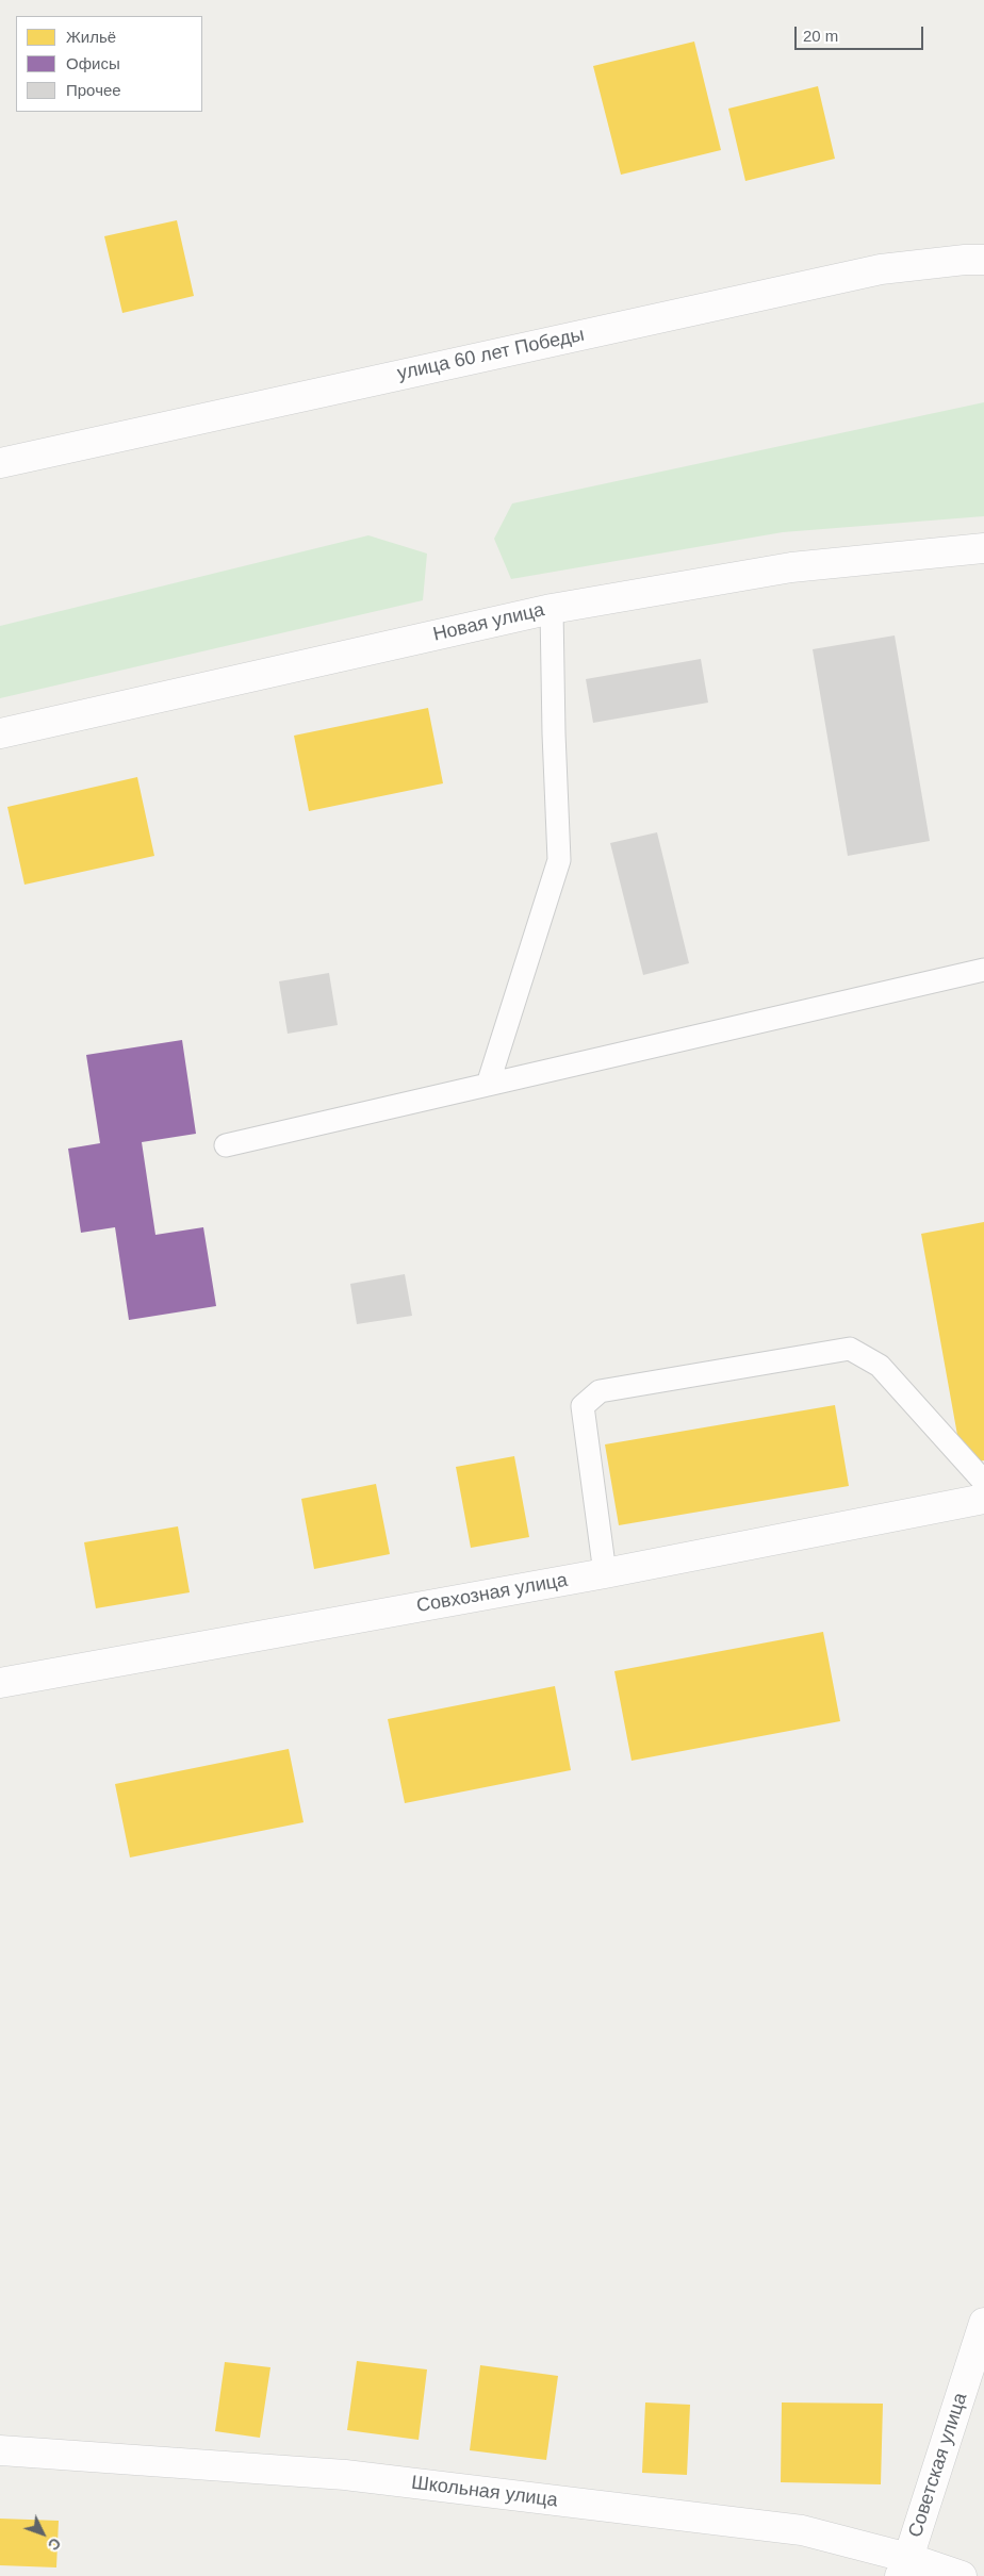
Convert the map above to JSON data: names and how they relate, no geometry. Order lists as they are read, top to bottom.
{
  "streets": {
    "street": [
      "улица 60 лет Победы",
      "Новая улица",
      "Совхозная улица",
      "Советская улица",
      "Школьная улица"
    ]
  },
  "crossings": [
    ["Советская улица", "Школьная улица"]
  ],
  "legend": ["Жильё", "Офисы", "Прочее"],
  "scale_bar": "20 m",
  "north": "bottom right"
}
